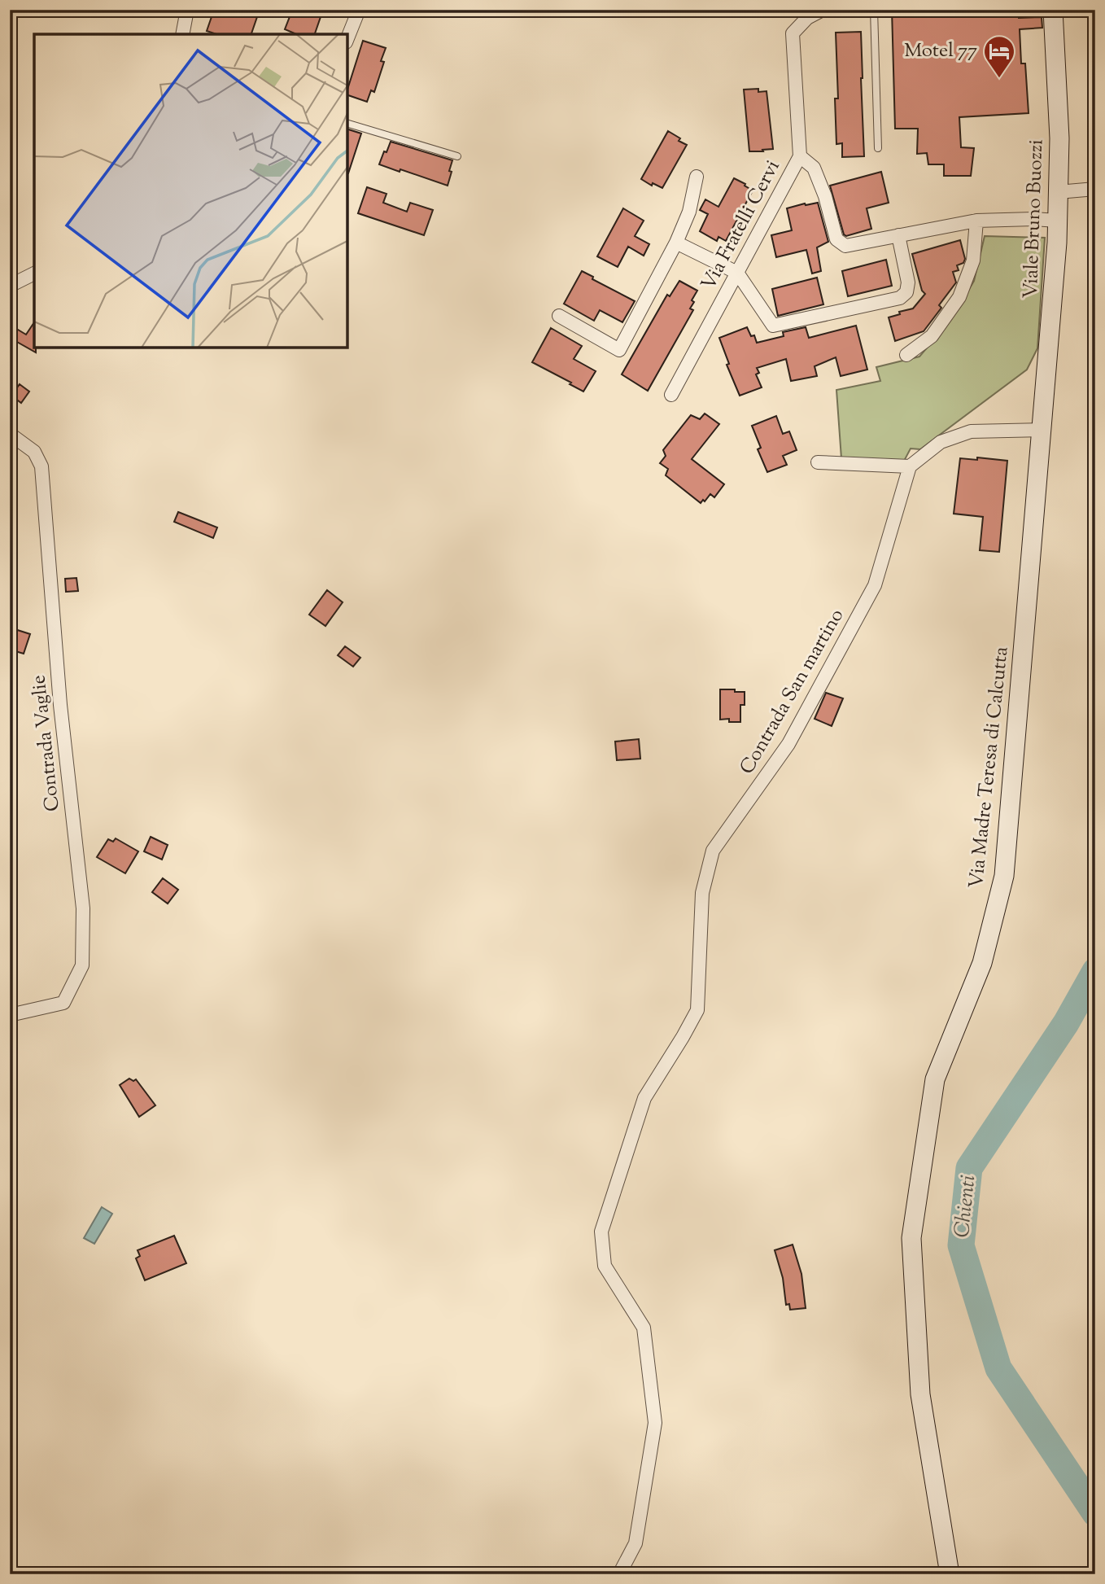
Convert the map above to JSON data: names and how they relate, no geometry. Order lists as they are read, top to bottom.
{
  "streets": {
    "main road": ["Viale Bruno Buozzi", "Via Madre Teresa di Calcutta"],
    "street": ["Via Fratelli Cervi", "Contrada San martino", "Contrada Vaglie"]
  },
  "crossings": [
    ["Viale Bruno Buozzi", "Via Madre Teresa di Calcutta"]
  ],
  "water": ["Chienti"],
  "places": {
    "hotel": ["Motel 77"]
  }
}
